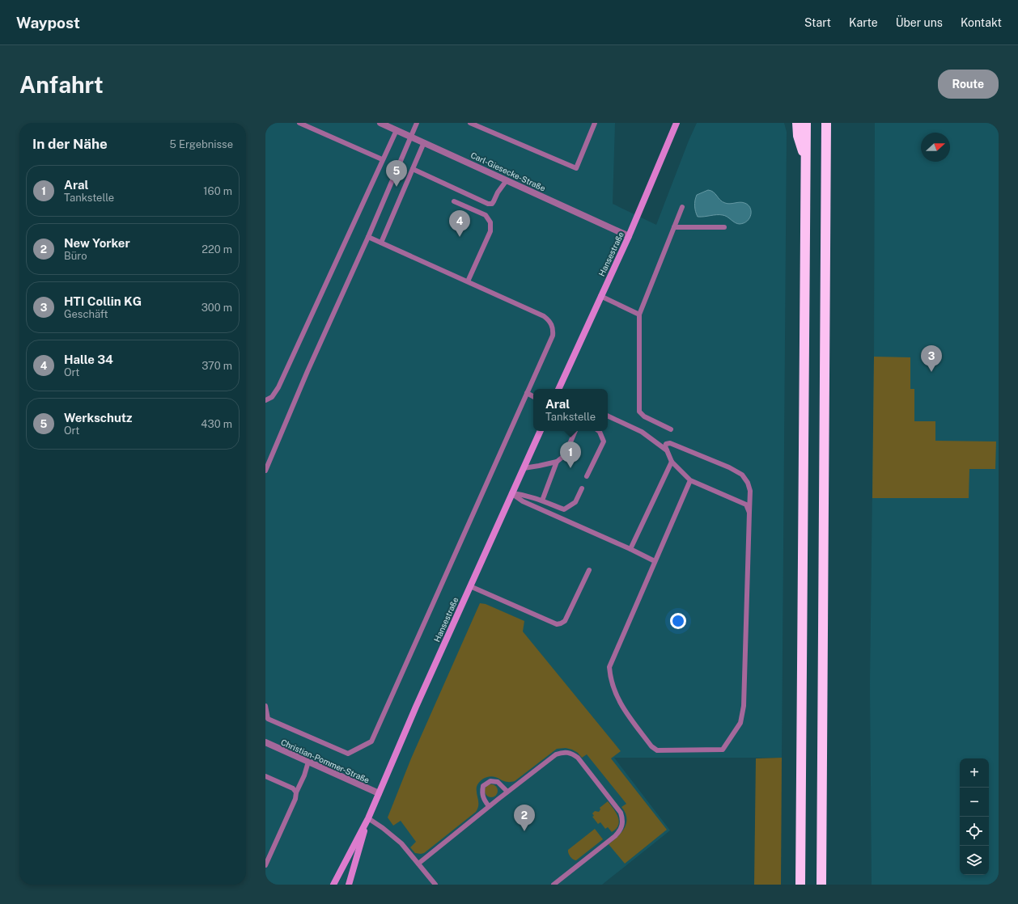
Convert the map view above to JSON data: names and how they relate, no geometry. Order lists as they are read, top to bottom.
{
  "streets": {
    "main road": ["Hansestraße"],
    "street": ["Carl-Giesecke-Straße", "Christian-Pommer-Straße"]
  },
  "crossings": [
    ["Carl-Giesecke-Straße", "Hansestraße"],
    ["Hansestraße", "Christian-Pommer-Straße"]
  ],
  "north": "right",
  "page": {
    "header": "Waypost",
    "nav": [
      "Start",
      "Karte",
      "Über uns",
      "Kontakt"
    ],
    "buttons": "Route",
    "title": "Anfahrt",
    "heading": ["In der Nähe", "5 Ergebnisse"],
    "pins": [
      "5",
      "4",
      "3",
      "1",
      "2"
    ],
    "list": [
      {
        "mark": "1",
        "name": "Aral",
        "note": "Tankstelle",
        "value": "160 m"
      },
      {
        "mark": "2",
        "name": "New Yorker",
        "note": "Büro",
        "value": "220 m"
      },
      {
        "mark": "3",
        "name": "HTI Collin KG",
        "note": "Geschäft",
        "value": "300 m"
      },
      {
        "mark": "4",
        "name": "Halle 34",
        "note": "Ort",
        "value": "370 m"
      },
      {
        "mark": "5",
        "name": "Werkschutz",
        "note": "Ort",
        "value": "430 m"
      }
    ],
    "popup": ["Aral", "Tankstelle"],
    "map_buttons": ["+", "−"]
  }
}
